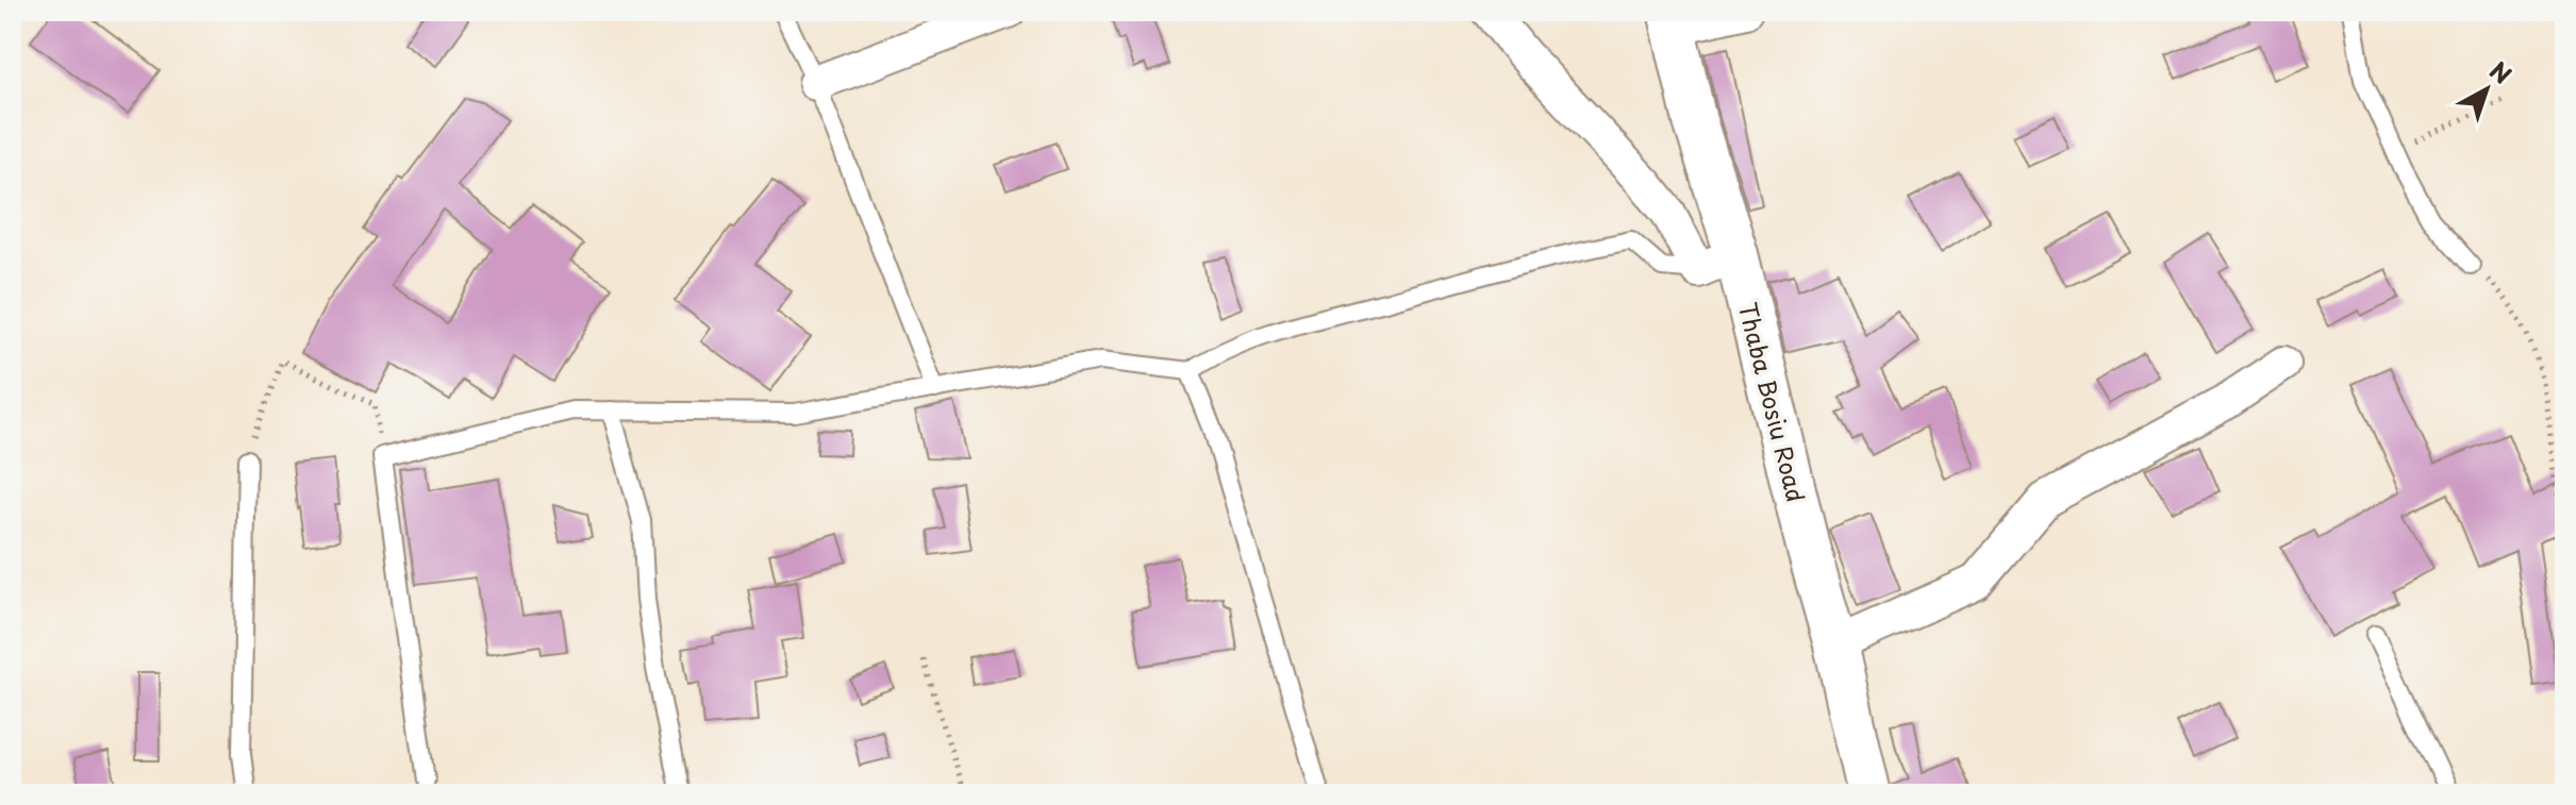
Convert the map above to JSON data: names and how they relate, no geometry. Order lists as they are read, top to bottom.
{
  "streets": {
    "street": ["Thaba Bosiu Road"]
  },
  "north": "top right"
}
